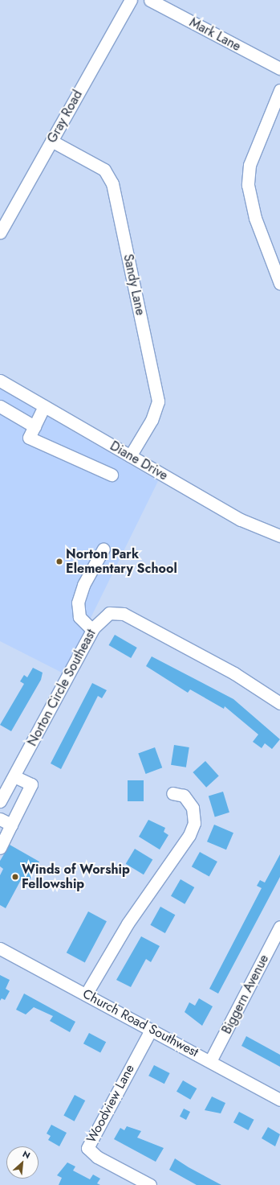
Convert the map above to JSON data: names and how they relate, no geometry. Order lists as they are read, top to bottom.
{
  "streets": {
    "street": [
      "Mark Lane",
      "Gray Road",
      "Sandy Lane",
      "Diane Drive",
      "Norton Circle Southeast",
      "Biggern Avenue",
      "Church Road Southwest",
      "Woodview Lane"
    ]
  },
  "crossings": [
    ["Gray Road", "Sandy Lane"],
    ["Sandy Lane", "Diane Drive"],
    ["Biggern Avenue", "Church Road Southwest"],
    ["Church Road Southwest", "Woodview Lane"]
  ],
  "places": ["Norton Park Elementary School", "Winds of Worship Fellowship"],
  "north": "top right"
}
